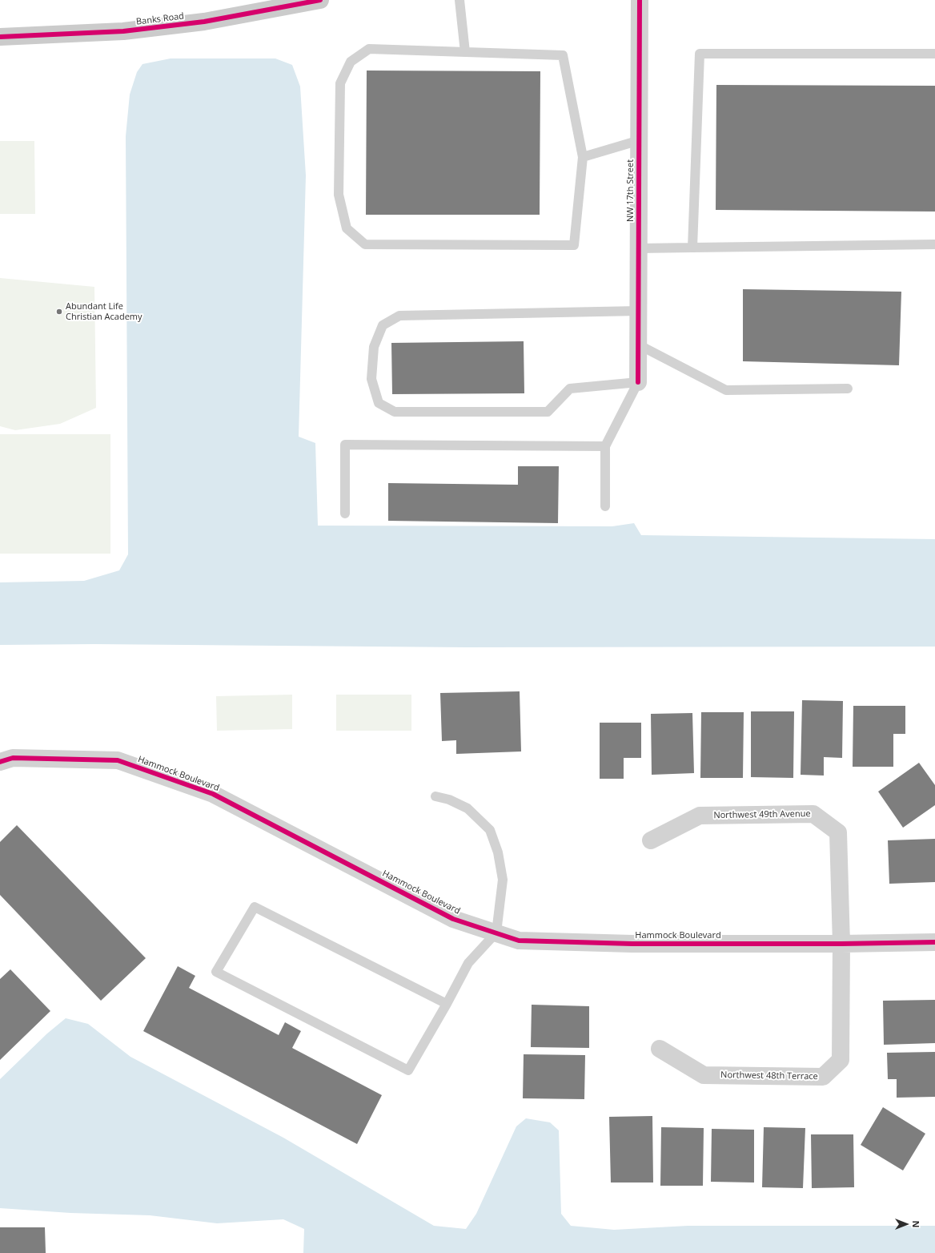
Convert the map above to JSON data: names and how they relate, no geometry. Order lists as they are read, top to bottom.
{
  "streets": {
    "street": [
      "Banks Road",
      "NW 17th Street",
      "Hammock Boulevard",
      "Northwest 49th Avenue",
      "Northwest 48th Terrace"
    ]
  },
  "crossings": [
    ["Hammock Boulevard", "Northwest 49th Avenue"],
    ["Hammock Boulevard", "Northwest 48th Terrace"],
    ["Northwest 49th Avenue", "Northwest 48th Terrace"]
  ],
  "places": ["Abundant Life Christian Academy"],
  "north": "right"
}
